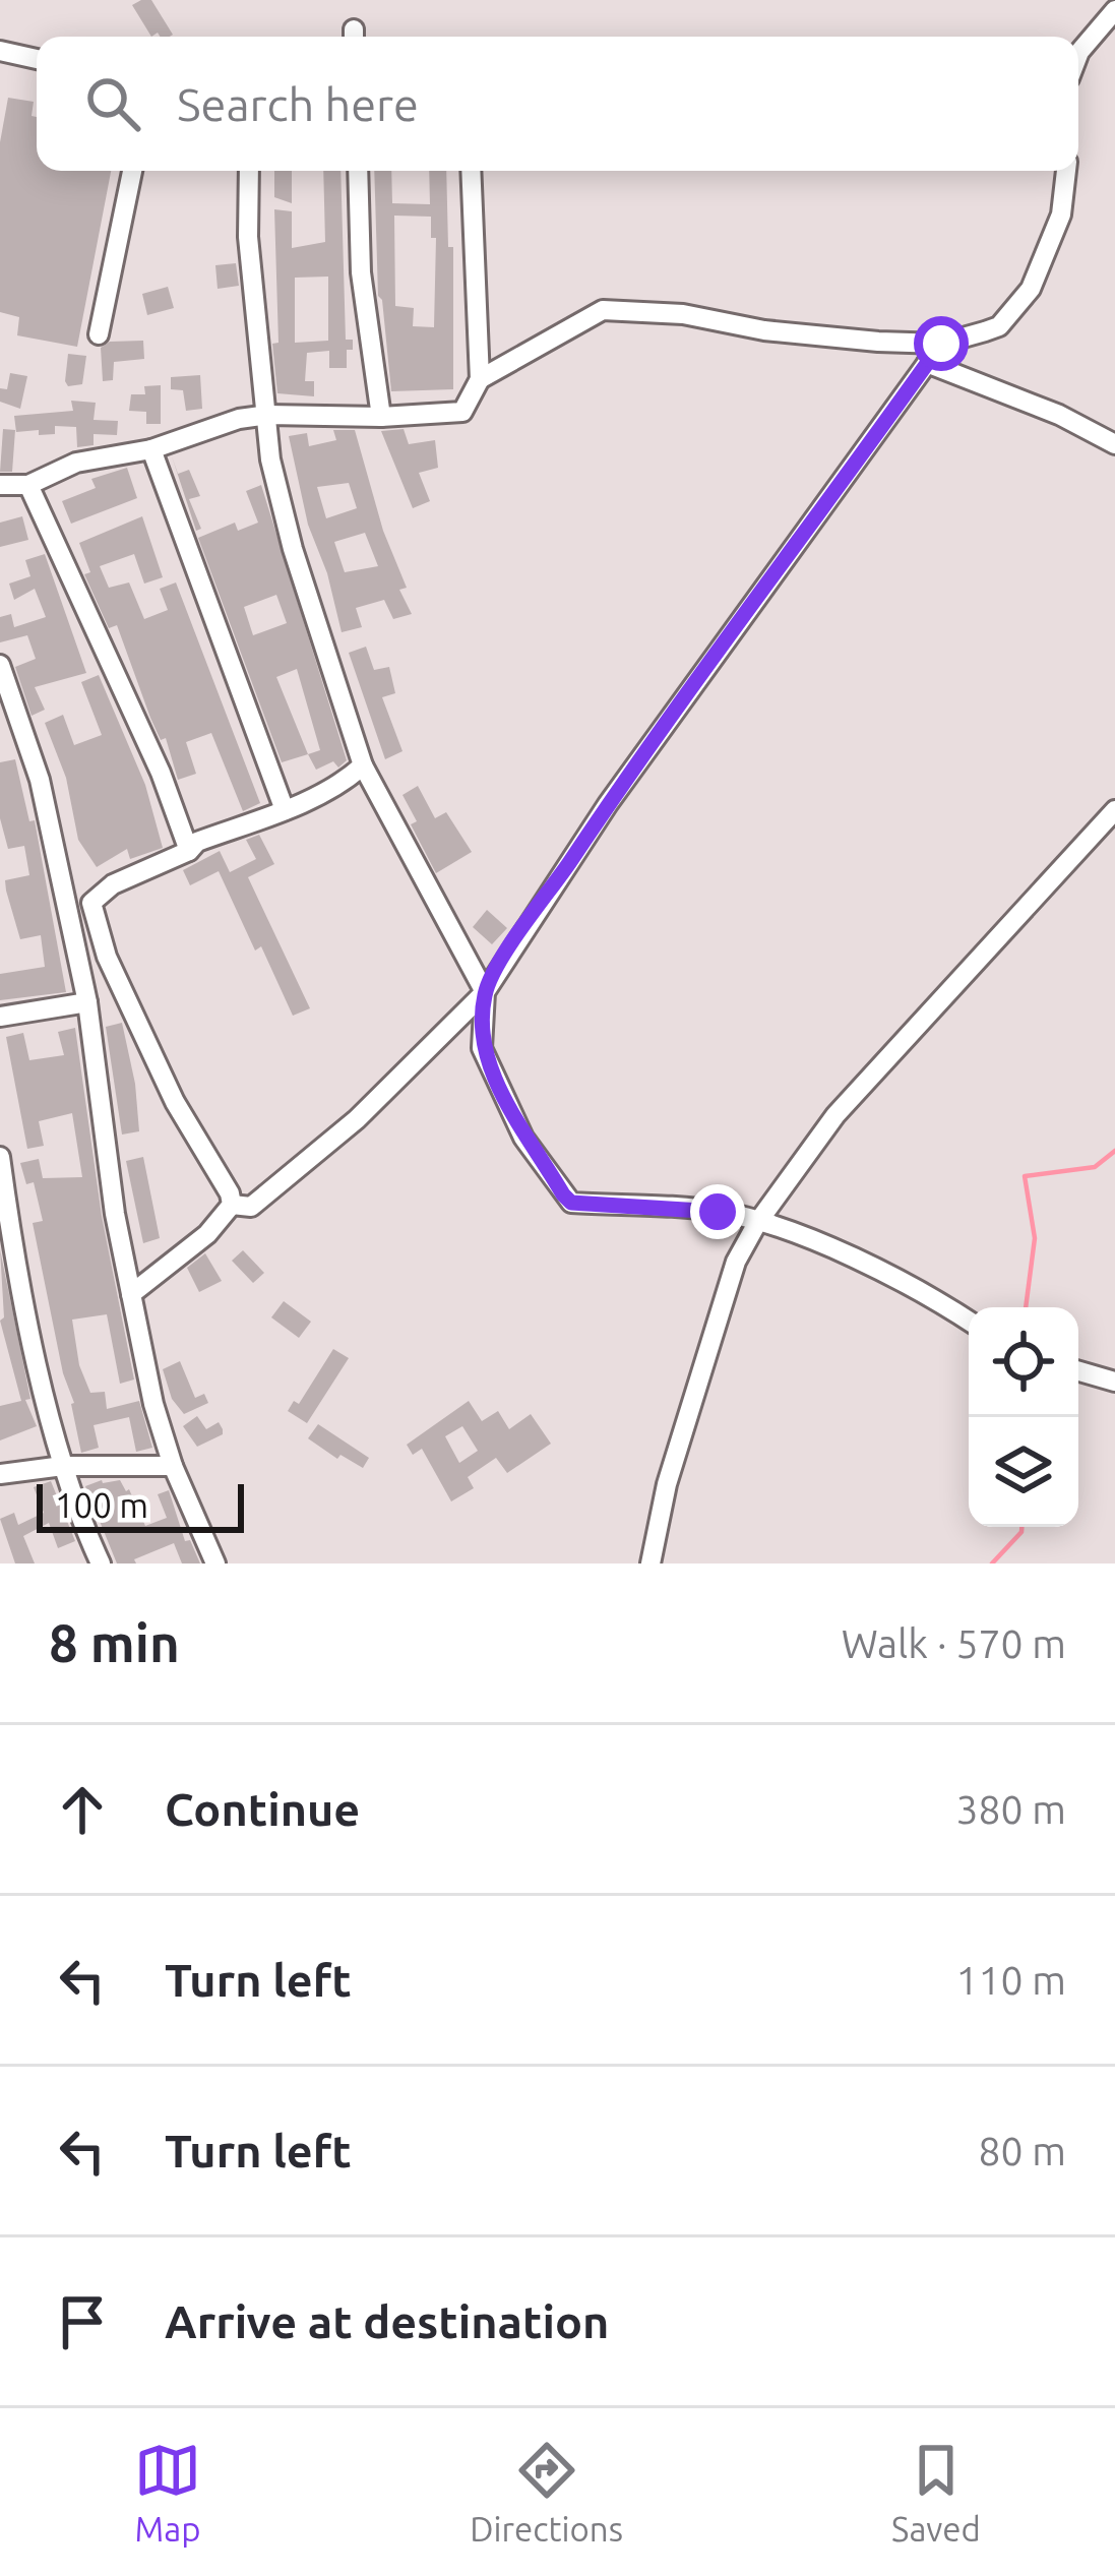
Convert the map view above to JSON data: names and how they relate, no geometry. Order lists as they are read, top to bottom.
{
  "scale_bar": "100 m",
  "page": {
    "search": "Search here",
    "scale": "100 m",
    "heading": ["8 min", "Walk · 570 m"],
    "list": [
      ["Continue", "380 m"],
      ["Turn left", "110 m"],
      ["Turn left", "80 m"],
      "Arrive at destination"
    ],
    "nav": ["Map", "Directions", "Saved"]
  }
}
